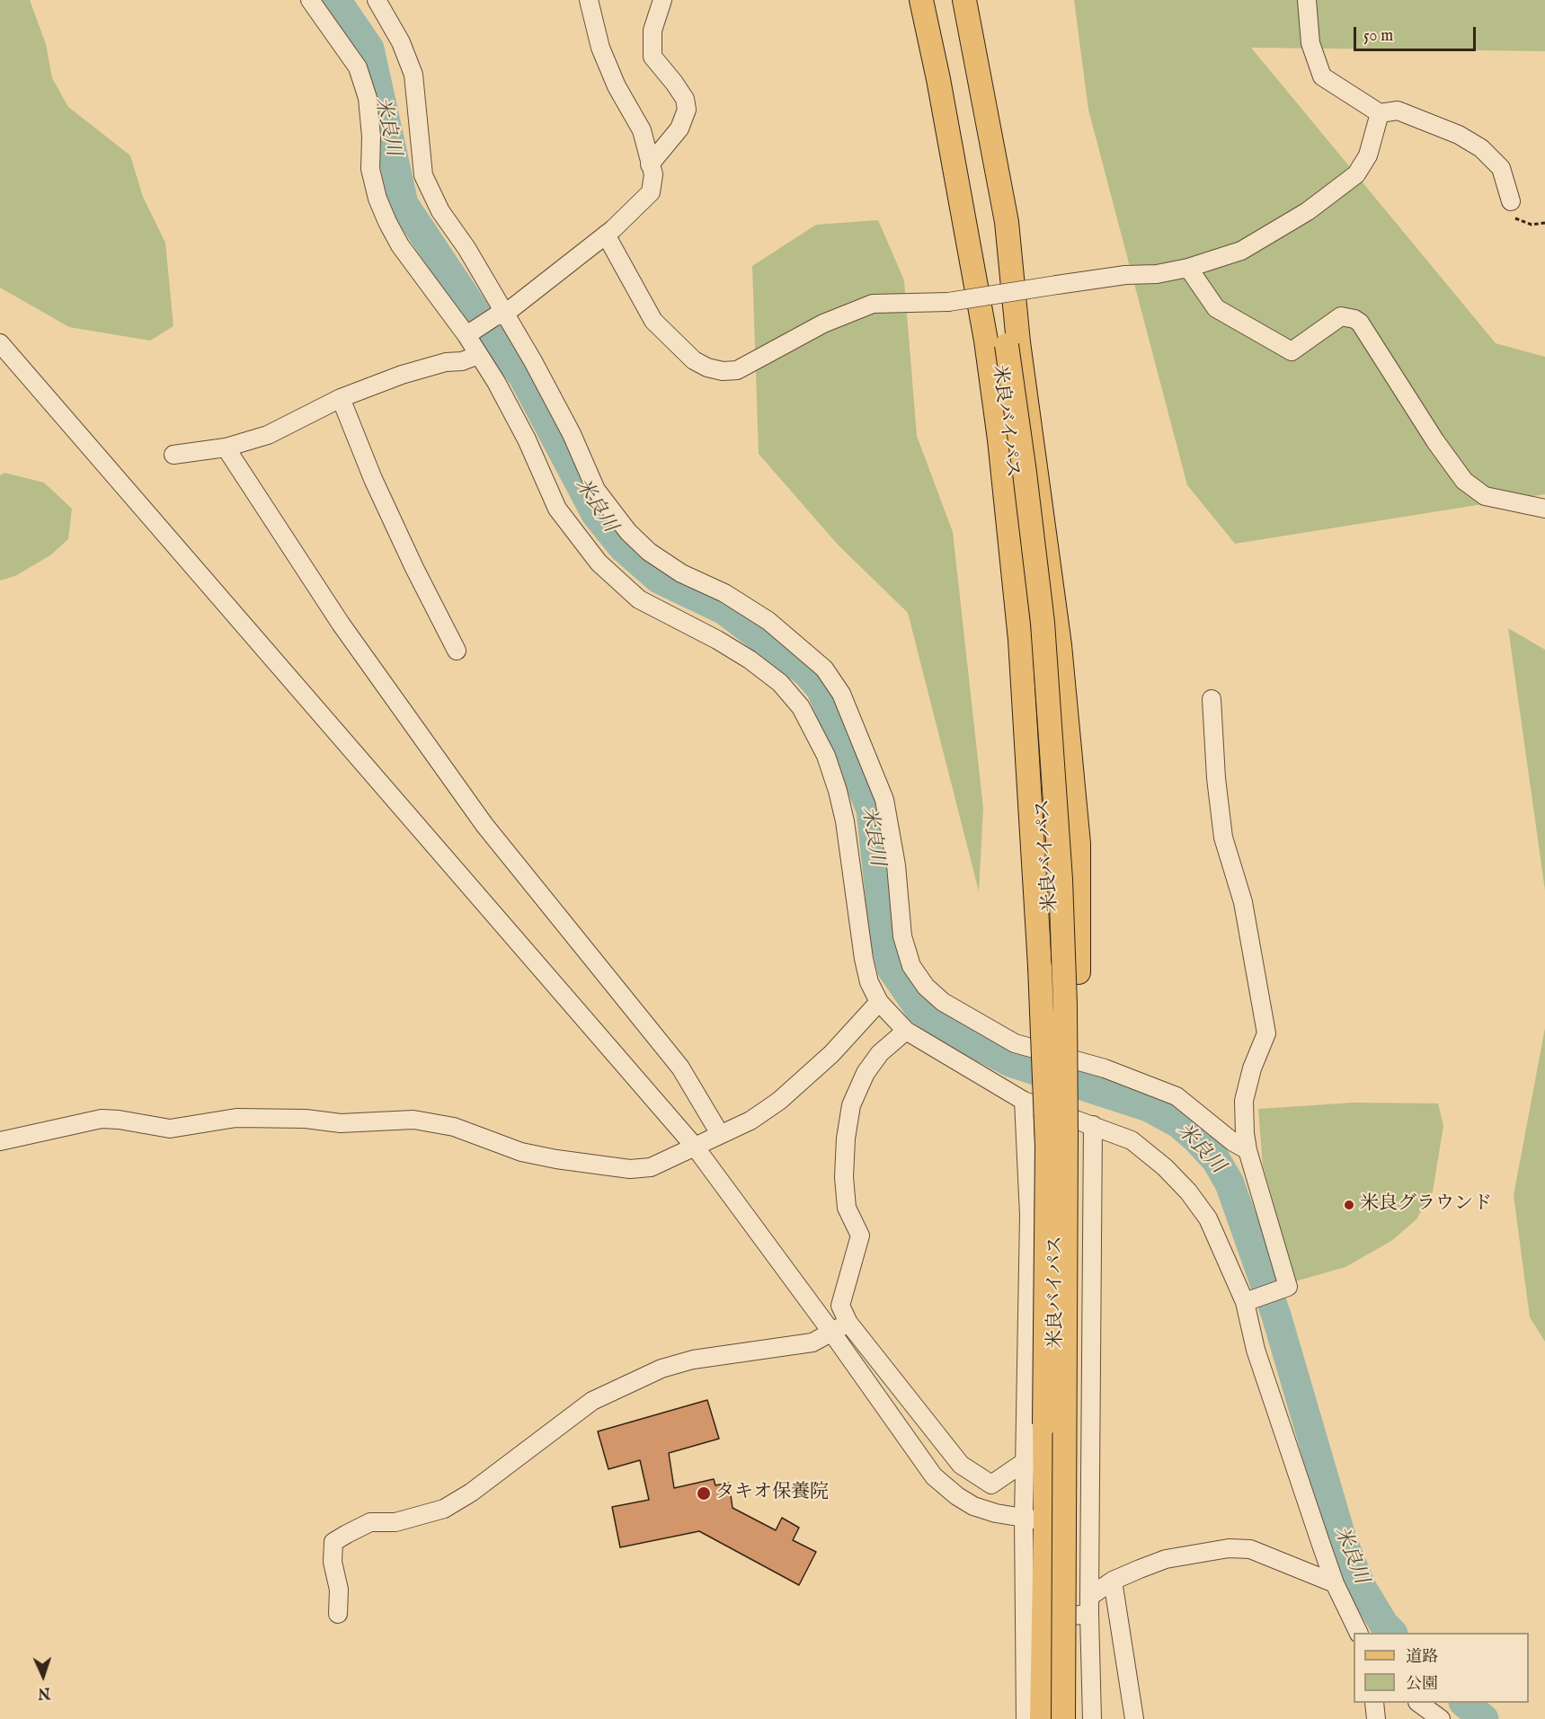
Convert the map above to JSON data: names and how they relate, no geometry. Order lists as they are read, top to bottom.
{
  "streets": {
    "main road": ["米良バイパス"]
  },
  "water": ["米良川"],
  "places": ["米良グラウンド", "タキオ保養院"],
  "legend": ["道路", "公園"],
  "scale_bar": "50 m",
  "north": "bottom"
}
